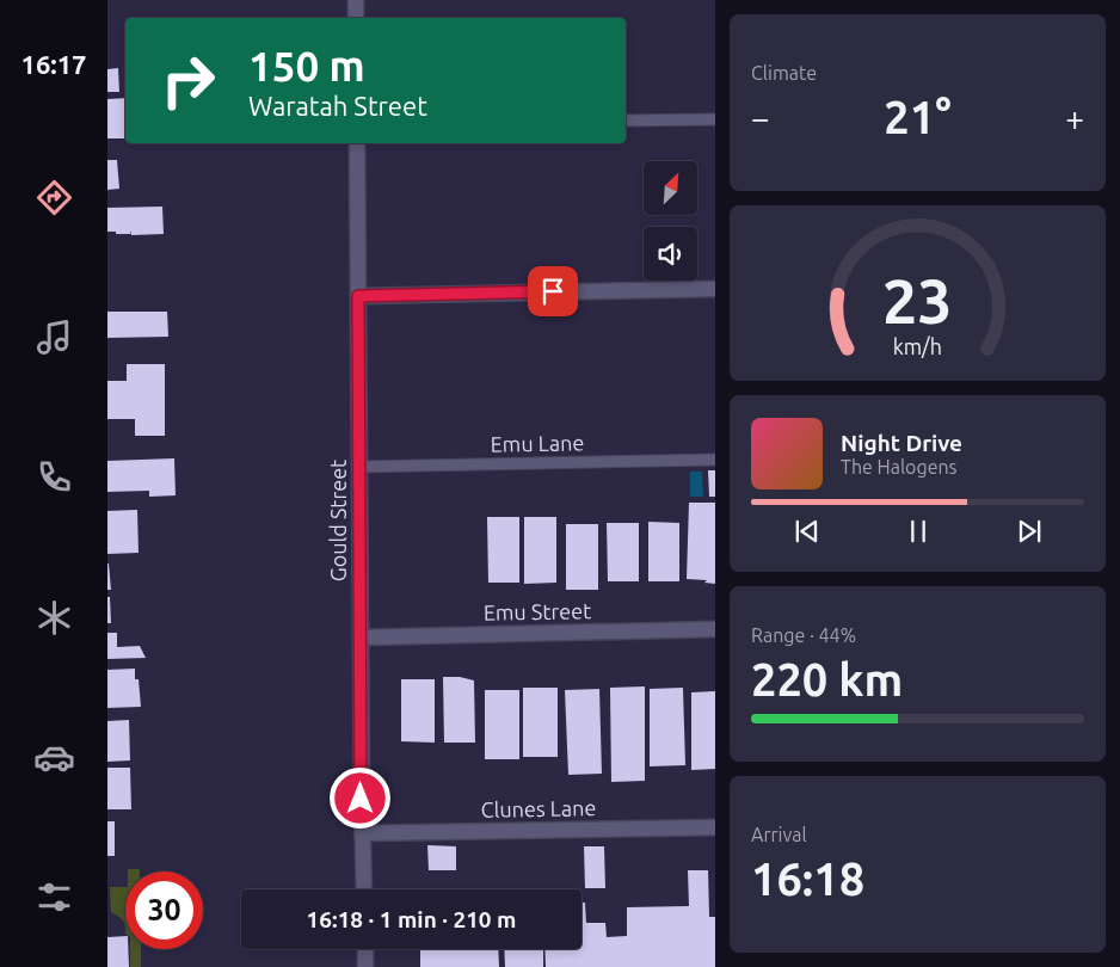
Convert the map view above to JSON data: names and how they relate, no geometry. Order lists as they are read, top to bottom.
{
  "streets": {
    "street": ["Gould Street", "Emu Street", "Clunes Lane"],
    "lane": ["Emu Lane"]
  },
  "crossings": [
    ["Emu Lane", "Gould Street"],
    ["Gould Street", "Emu Street"],
    ["Gould Street", "Clunes Lane"]
  ],
  "north": "top right",
  "page": {
    "tabs": "16:17",
    "tile": [
      "Climate",
      ["Range · 44%", "220 km"],
      ["Arrival", "16:18"]
    ],
    "turn": ["150 m", "Waratah Street"],
    "heat": ["−", "21°", "+"],
    "song": ["Night Drive", "The Halogens"],
    "limit": "30",
    "trip": "16:18 · 1 min · 210 m",
    "gauge": ["23", "km/h"]
  }
}
